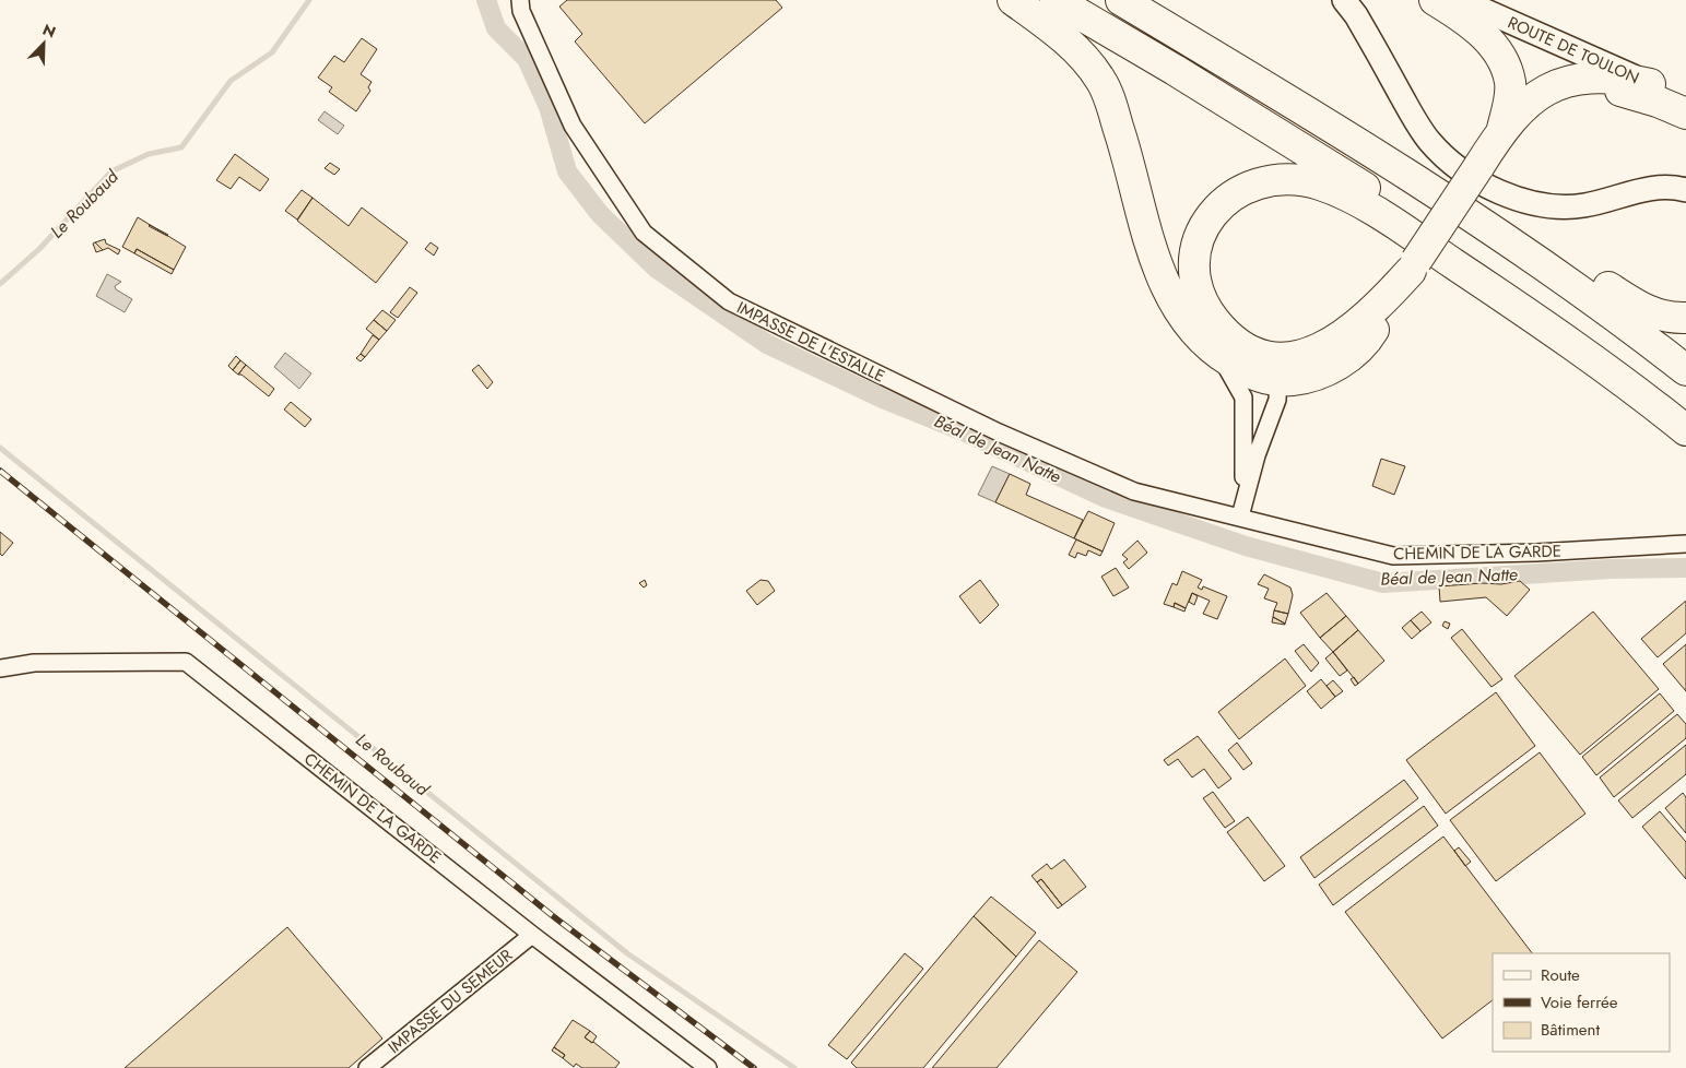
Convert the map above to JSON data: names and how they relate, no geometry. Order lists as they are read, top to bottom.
{
  "streets": {
    "main road": ["ROUTE DE TOULON"],
    "street": ["IMPASSE DE L'ESTALLE", "CHEMIN DE LA GARDE", "IMPASSE DU SEMEUR"]
  },
  "crossings": [
    ["IMPASSE DE L'ESTALLE", "CHEMIN DE LA GARDE"],
    ["CHEMIN DE LA GARDE", "IMPASSE DU SEMEUR"]
  ],
  "water": ["Le Roubaud", "Béal de Jean Natte"],
  "legend": ["Route", "Voie ferrée", "Bâtiment"],
  "north": "top right"
}
